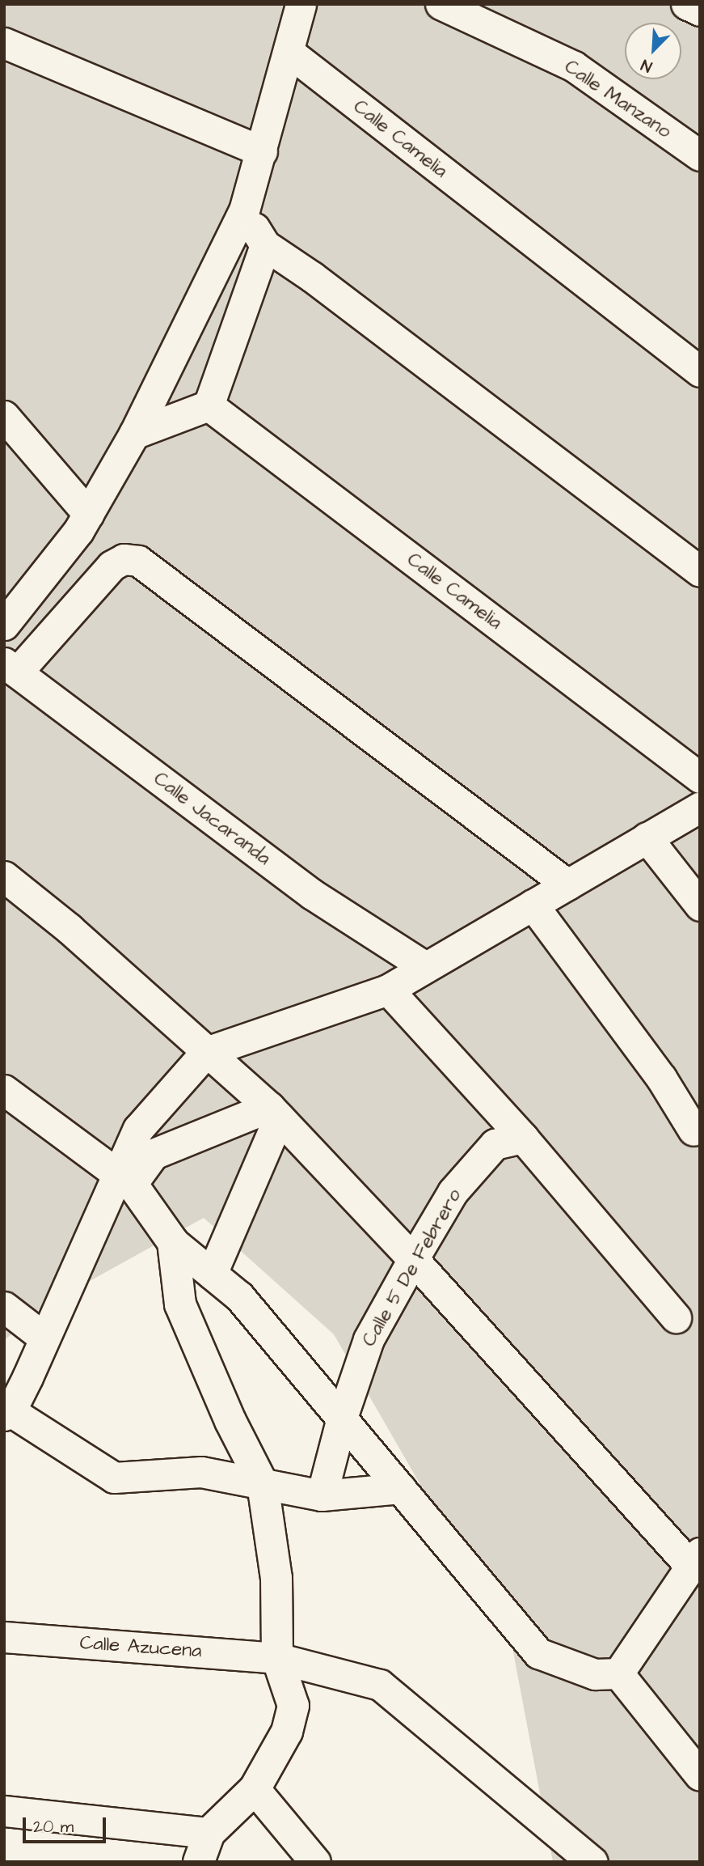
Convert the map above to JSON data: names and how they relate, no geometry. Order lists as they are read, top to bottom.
{
  "streets": {
    "street": [
      "Calle Manzano",
      "Calle Camelia",
      "Calle Jacaranda",
      "Calle 5 De Febrero",
      "Calle Azucena"
    ]
  },
  "scale_bar": "20 m",
  "north": "bottom left"
}
